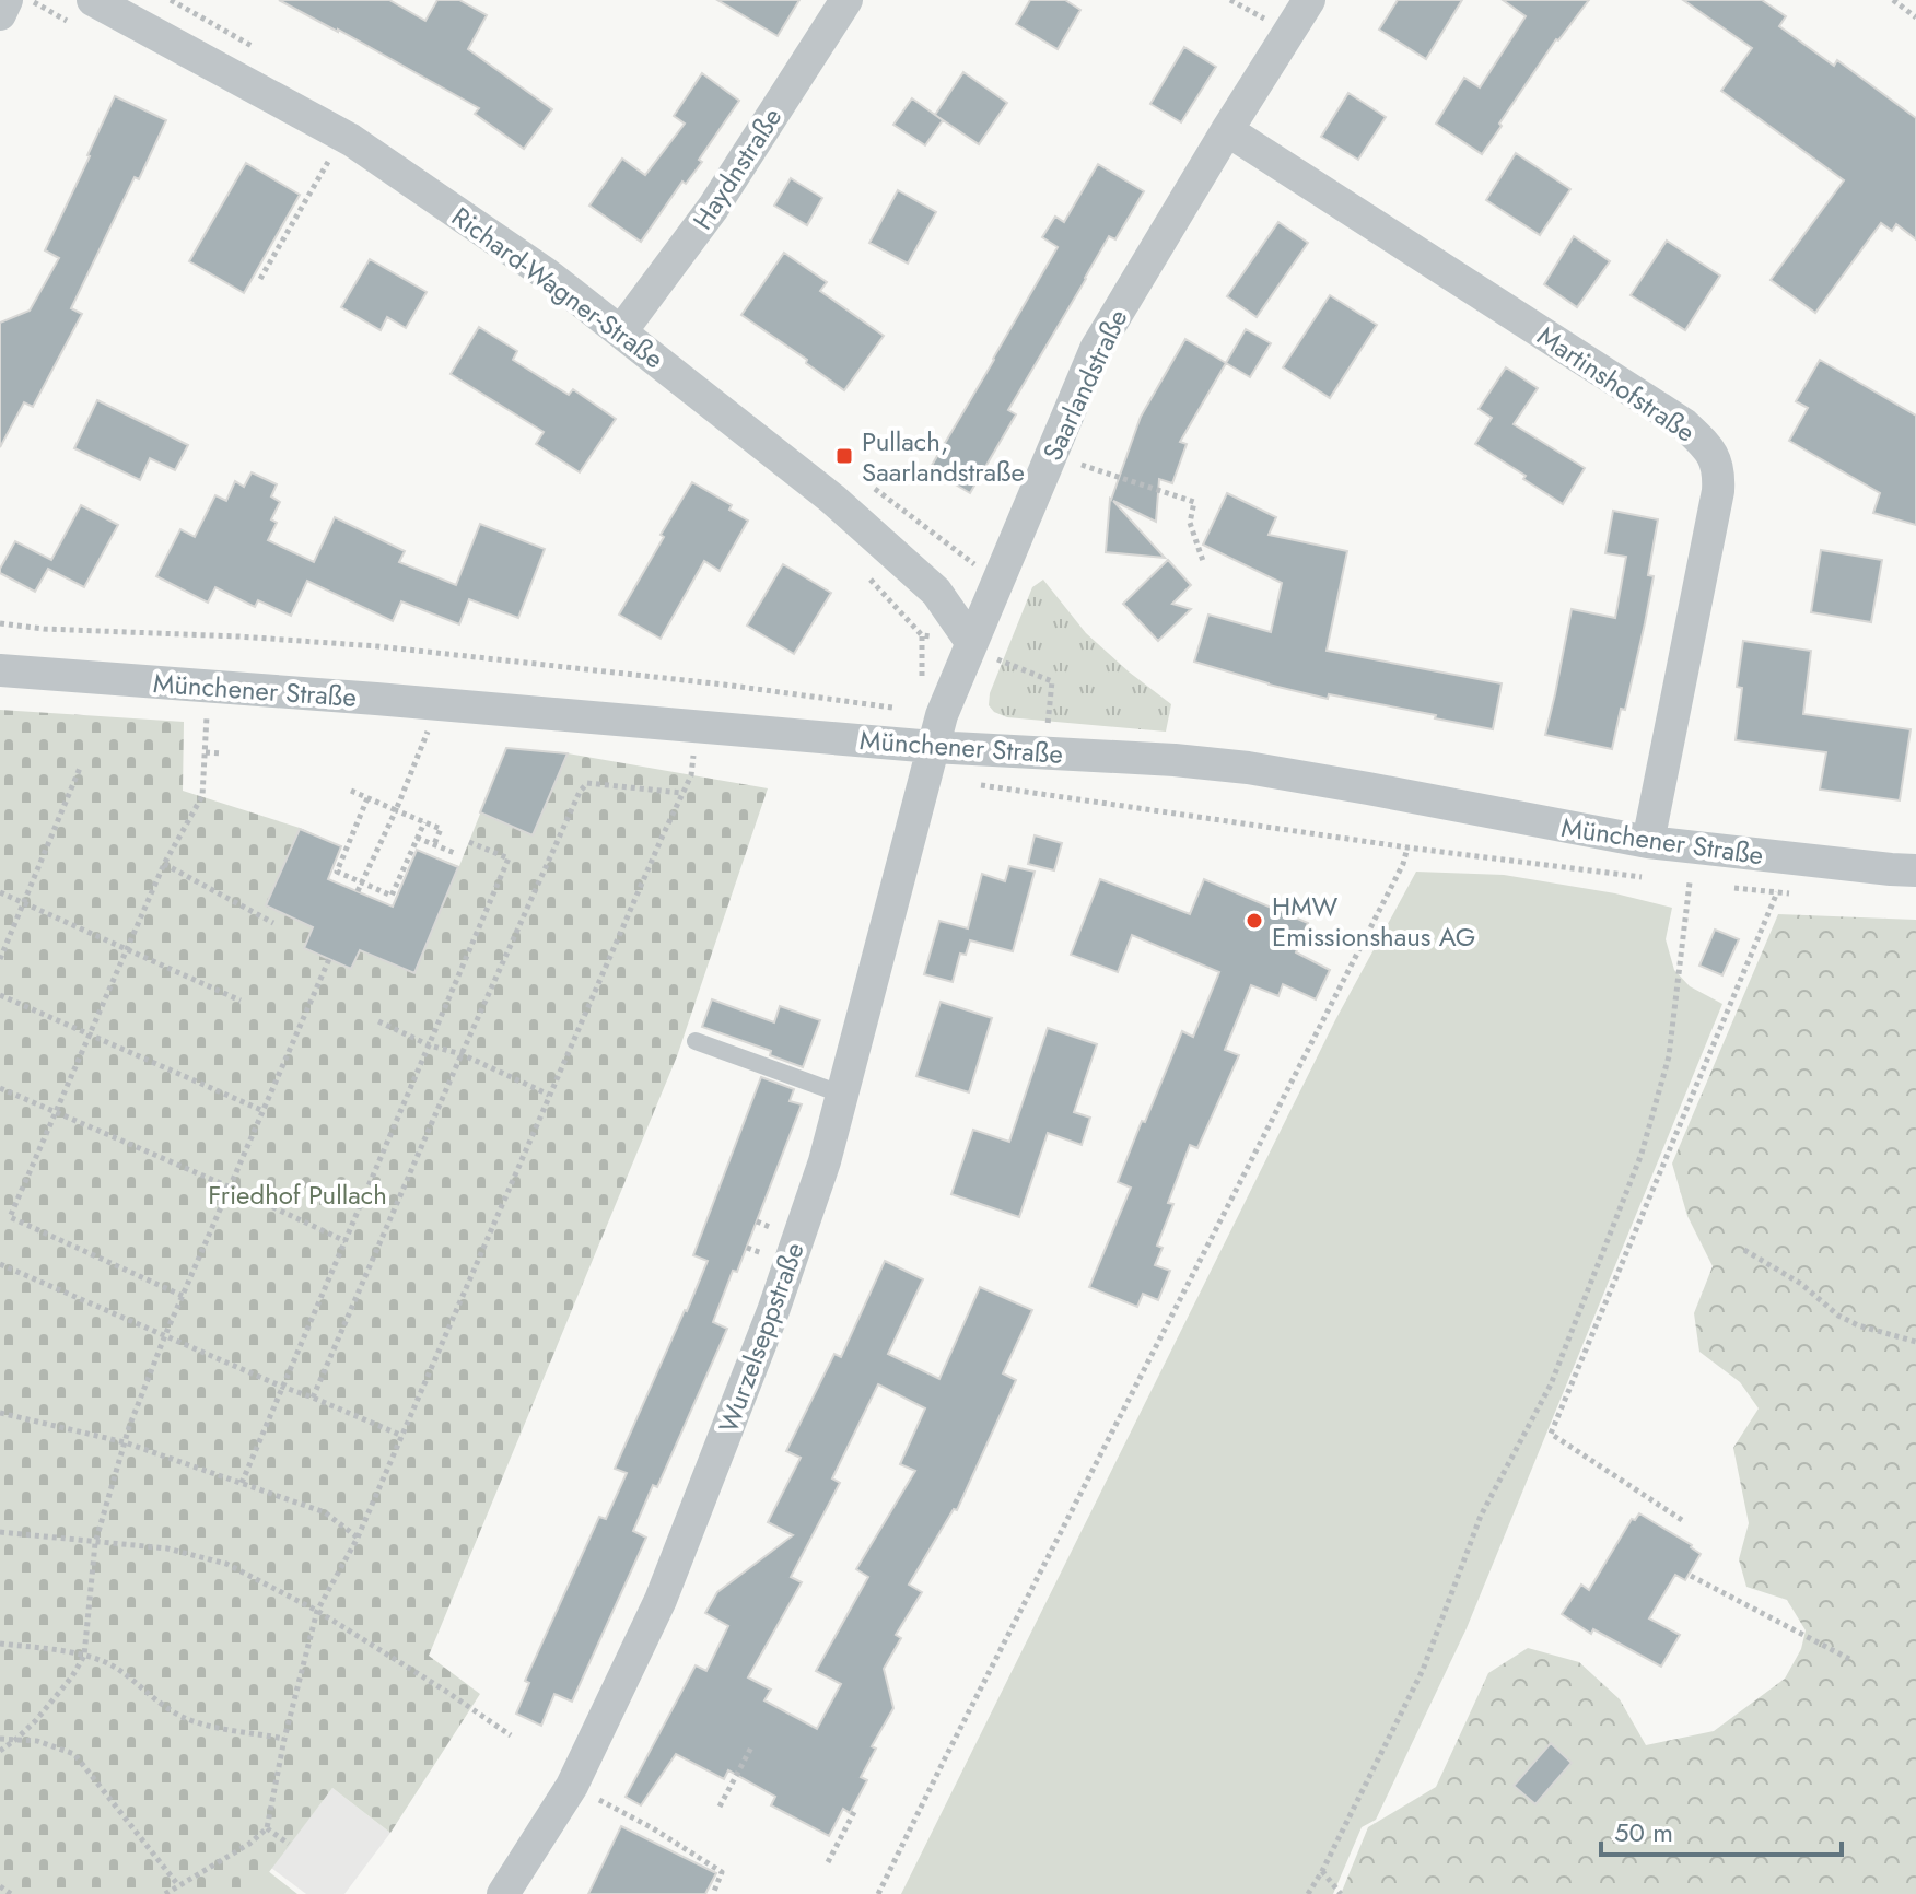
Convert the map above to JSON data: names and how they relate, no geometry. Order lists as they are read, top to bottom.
{
  "streets": {
    "street": [
      "Haydnstraße",
      "Richard-Wagner-Straße",
      "Martinshofstraße",
      "Saarlandstraße",
      "Münchener Straße",
      "Wurzelseppstraße"
    ]
  },
  "crossings": [
    ["Haydnstraße", "Richard-Wagner-Straße"],
    ["Richard-Wagner-Straße", "Saarlandstraße"],
    ["Martinshofstraße", "Saarlandstraße"],
    ["Martinshofstraße", "Münchener Straße"],
    ["Saarlandstraße", "Münchener Straße"],
    ["Saarlandstraße", "Wurzelseppstraße"],
    ["Münchener Straße", "Wurzelseppstraße"]
  ],
  "parks": ["Friedhof Pullach"],
  "places": {
    "transit": ["Pullach, Saarlandstraße"],
    "other": ["HMW Emissionshaus AG"]
  },
  "scale_bar": "50 m"
}
